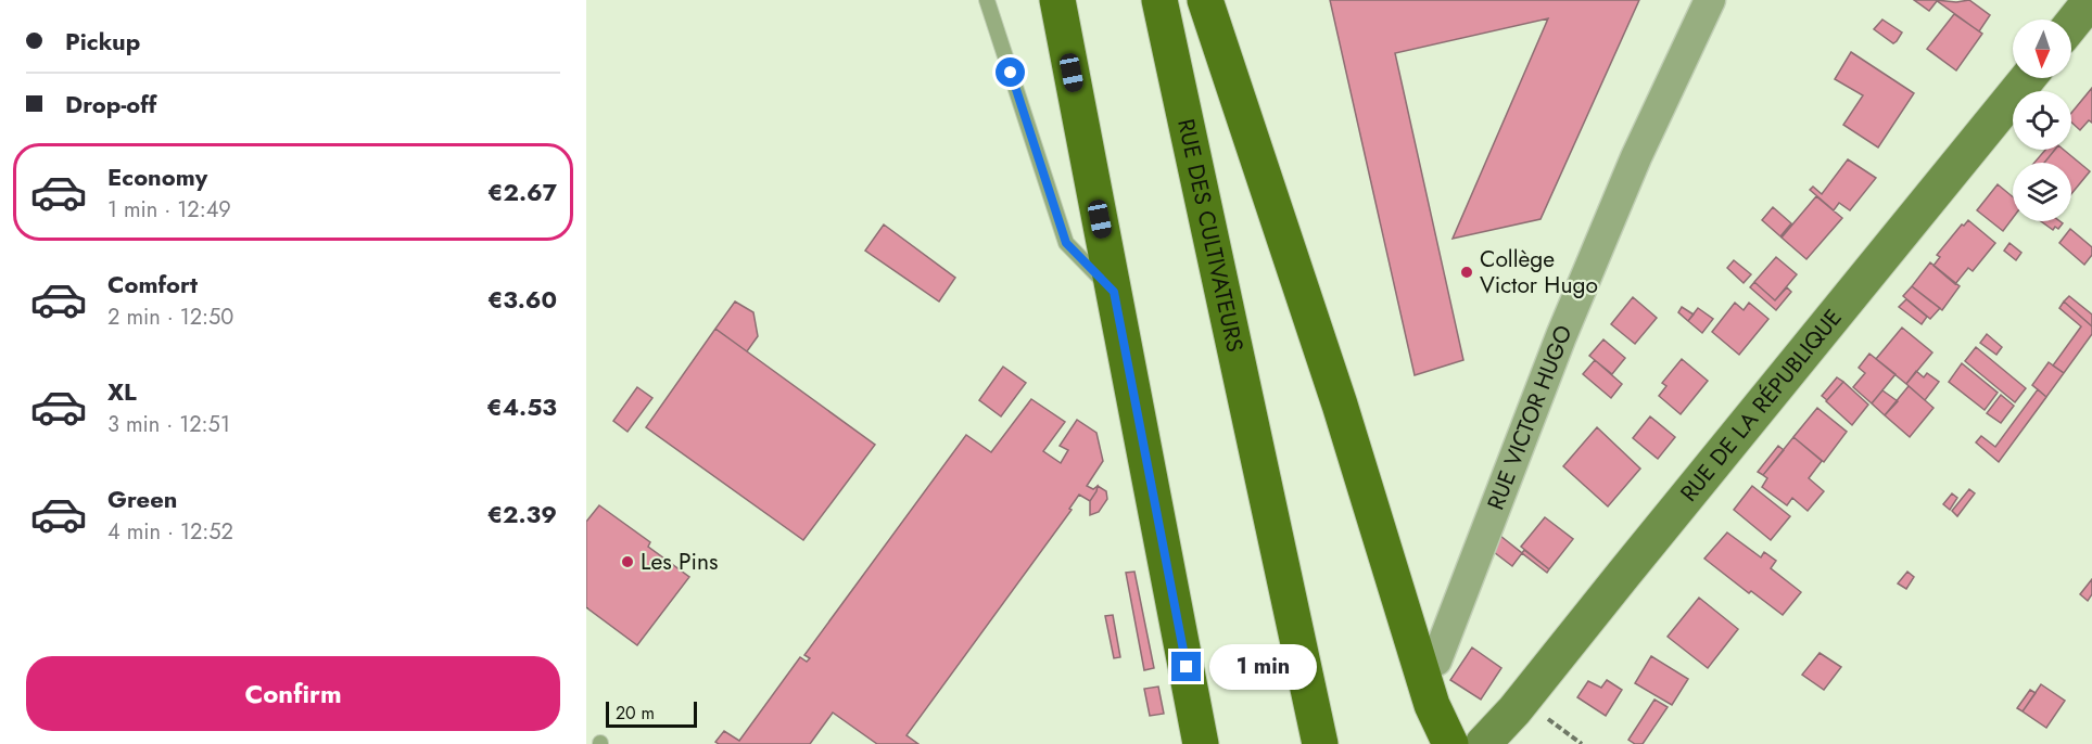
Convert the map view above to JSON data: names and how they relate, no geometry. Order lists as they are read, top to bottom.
{
  "streets": {
    "main road": ["RUE DES CULTIVATEURS", "RUE DE LA RÉPUBLIQUE"],
    "street": ["RUE VICTOR HUGO"]
  },
  "places": ["Collège Victor Hugo", "Les Pins"],
  "scale_bar": "20 m",
  "north": "bottom",
  "page": {
    "banner": ["Pickup", "Drop-off"],
    "list": [
      {
        "name": "Economy",
        "note": "1 min · 12:49",
        "value": "€2.67"
      },
      {
        "name": "Comfort",
        "note": "2 min · 12:50",
        "value": "€3.60"
      },
      {
        "name": "XL",
        "note": "3 min · 12:51",
        "value": "€4.53"
      },
      {
        "name": "Green",
        "note": "4 min · 12:52",
        "value": "€2.39"
      }
    ],
    "buttons": "Confirm",
    "bubble": "1 min",
    "scale": "20 m"
  }
}
